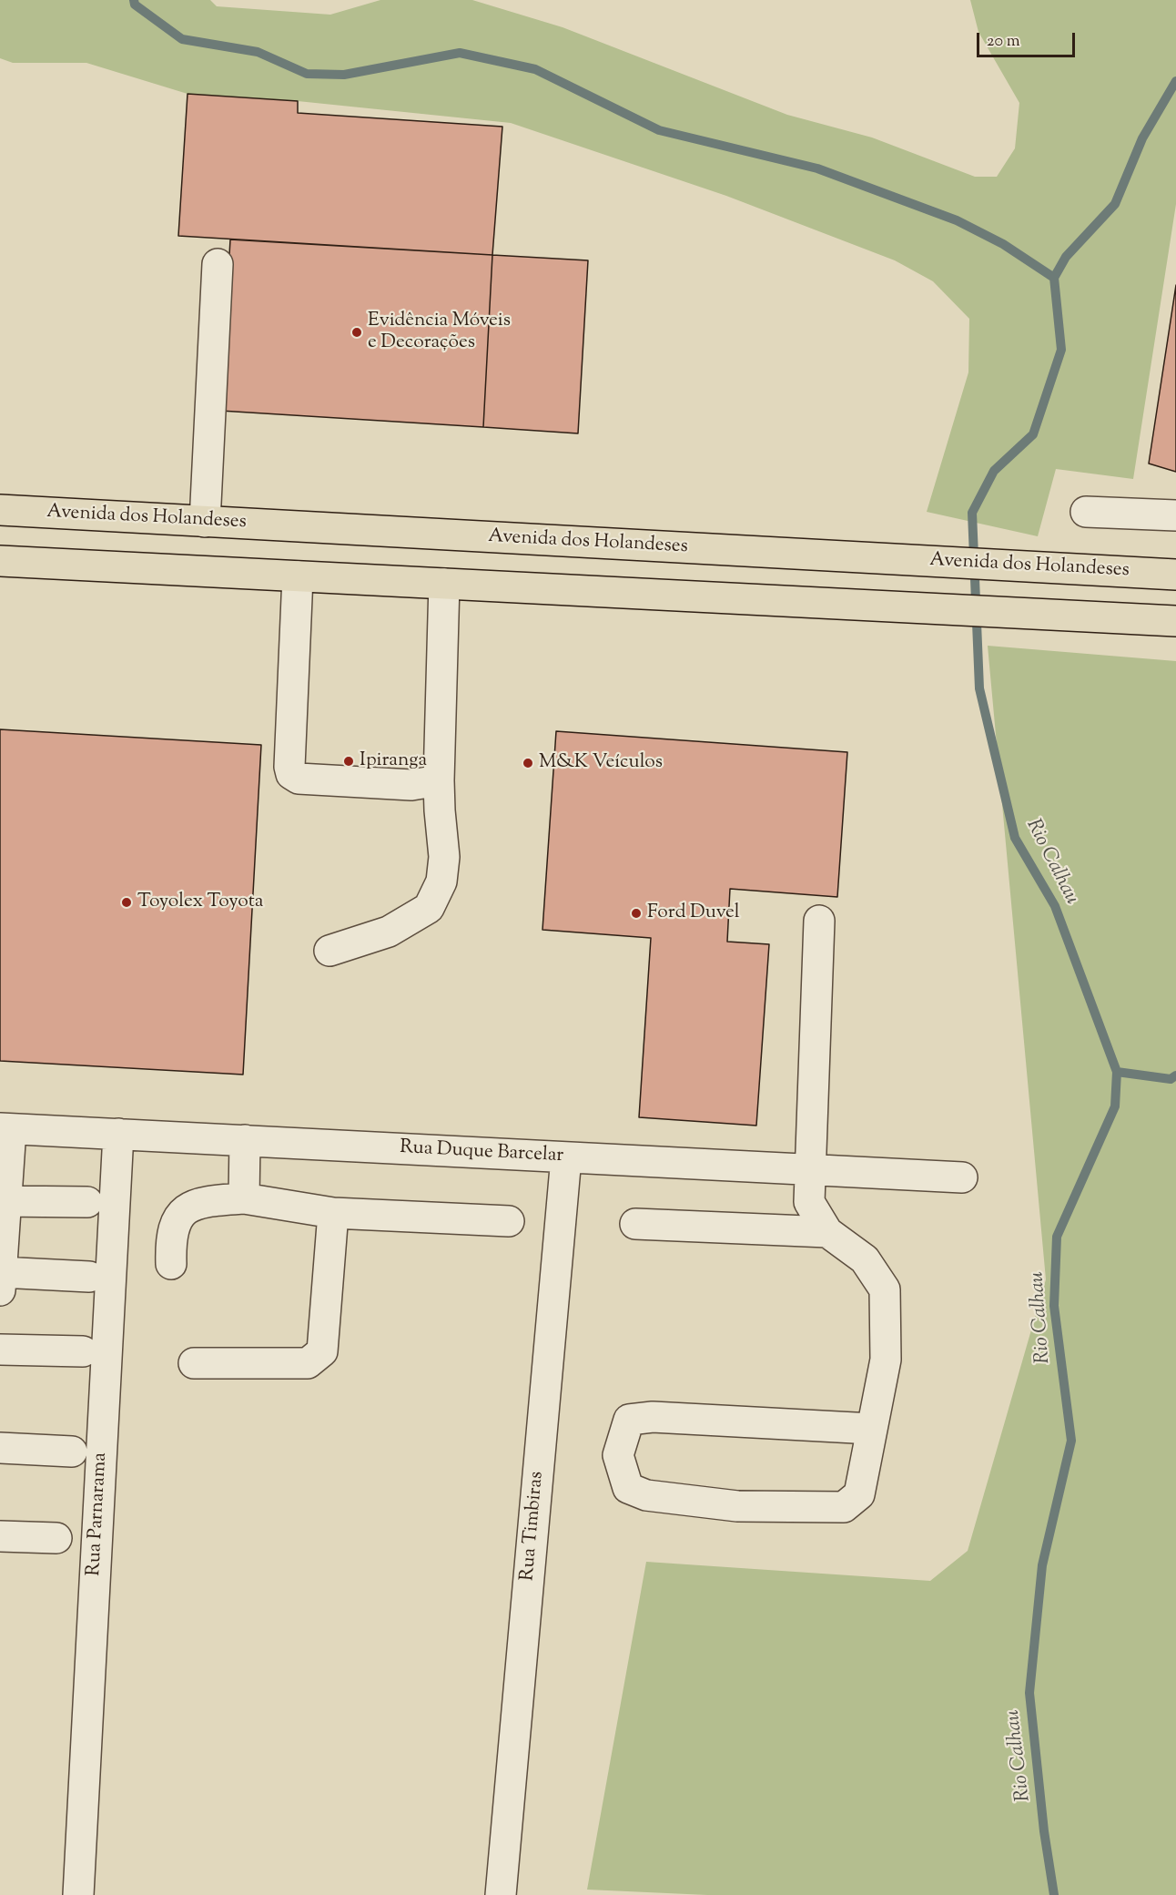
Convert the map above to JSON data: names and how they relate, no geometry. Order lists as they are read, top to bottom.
{
  "streets": {
    "main road": ["Avenida dos Holandeses"],
    "street": ["Rua Duque Barcelar", "Rua Parnarama", "Rua Timbiras"]
  },
  "crossings": [
    ["Rua Duque Barcelar", "Rua Parnarama"],
    ["Rua Duque Barcelar", "Rua Timbiras"]
  ],
  "water": ["Rio Calhau"],
  "places": [
    "Evidência Móveis e Decorações",
    "Ipiranga",
    "M&K Veículos",
    "Toyolex Toyota",
    "Ford Duvel"
  ],
  "scale_bar": "20 m"
}
